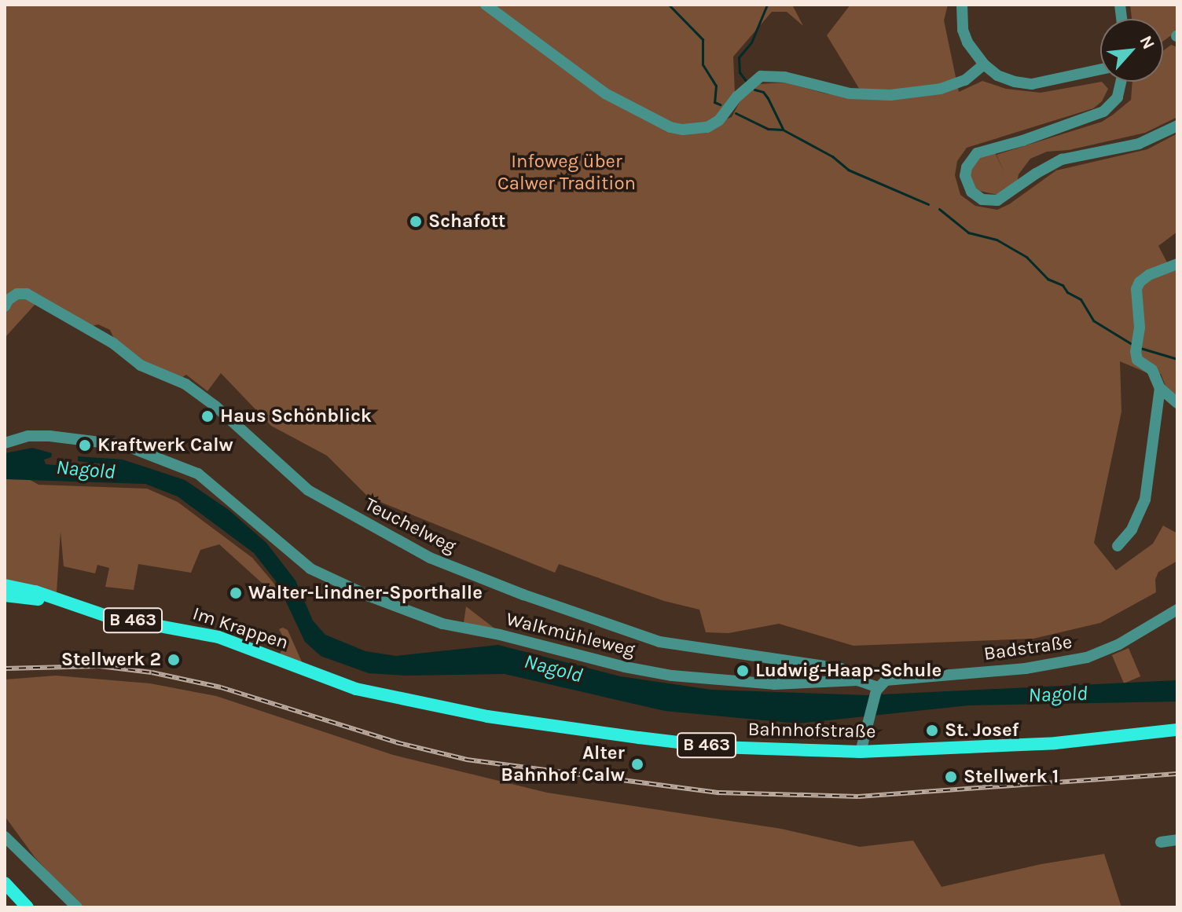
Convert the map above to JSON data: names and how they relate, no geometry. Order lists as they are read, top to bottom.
{
  "streets": {
    "main road": ["B 463", "Im Krappen", "Bahnhofstraße"],
    "street": ["Teuchelweg", "Walkmühleweg", "Badstraße"]
  },
  "crossings": [
    ["Teuchelweg", "Walkmühleweg"],
    ["Im Krappen", "Bahnhofstraße"],
    ["Walkmühleweg", "Badstraße"]
  ],
  "water": ["Nagold"],
  "parks": ["Infoweg über Calwer Tradition"],
  "places": [
    "Schafott",
    "Haus Schönblick",
    "Kraftwerk Calw",
    "Walter-Lindner-Sporthalle",
    "Stellwerk 2",
    "Ludwig-Haap-Schule",
    "St. Josef",
    "Alter Bahnhof Calw",
    "Stellwerk 1"
  ],
  "north": "top right"
}
